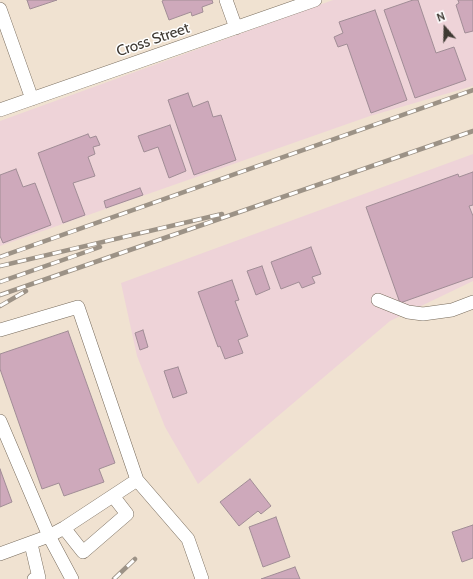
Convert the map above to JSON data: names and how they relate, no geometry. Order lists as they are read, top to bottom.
{
  "streets": {
    "street": ["Cross Street"]
  },
  "north": "top"
}
